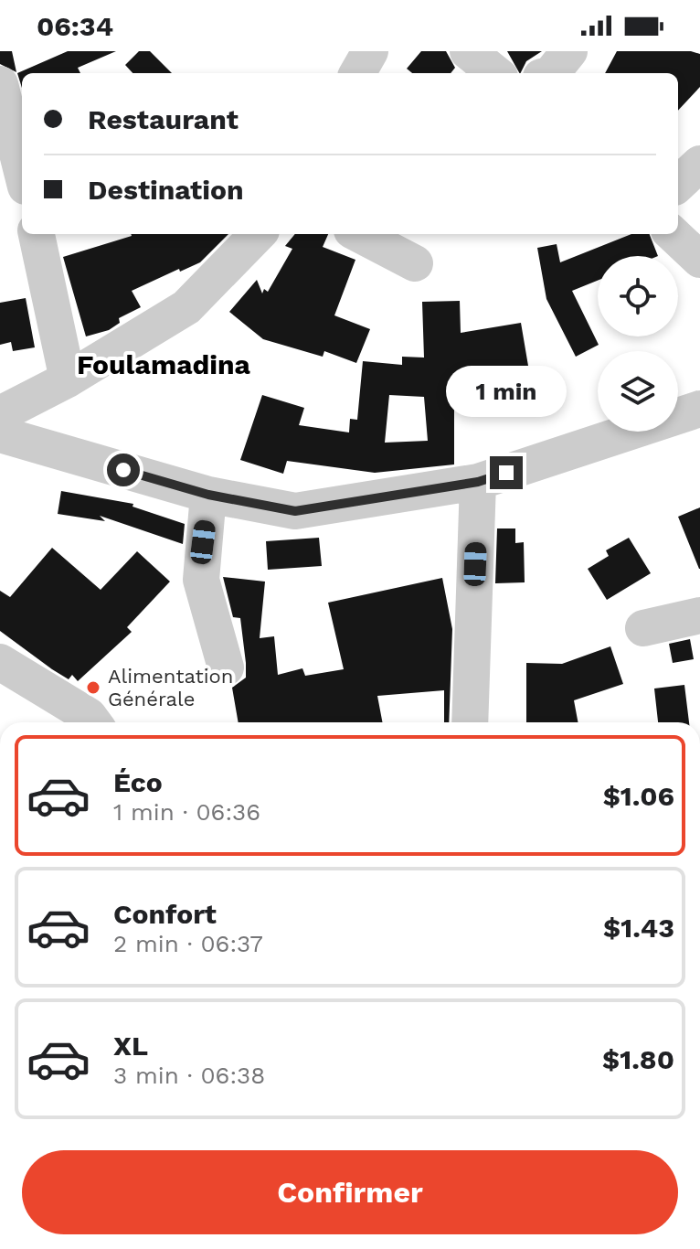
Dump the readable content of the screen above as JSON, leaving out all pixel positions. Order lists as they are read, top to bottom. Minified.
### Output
{"districts":["Foulamadina"],"places":["Alimentation Générale"],"page":{"status":"06:34","banner":["Restaurant","Destination"],"bubble":"1 min","list":[{"name":"Éco","note":"1 min · 06:36","value":"$1.06"},{"name":"Confort","note":"2 min · 06:37","value":"$1.43"},{"name":"XL","note":"3 min · 06:38","value":"$1.80"}],"buttons":"Confirmer"}}
